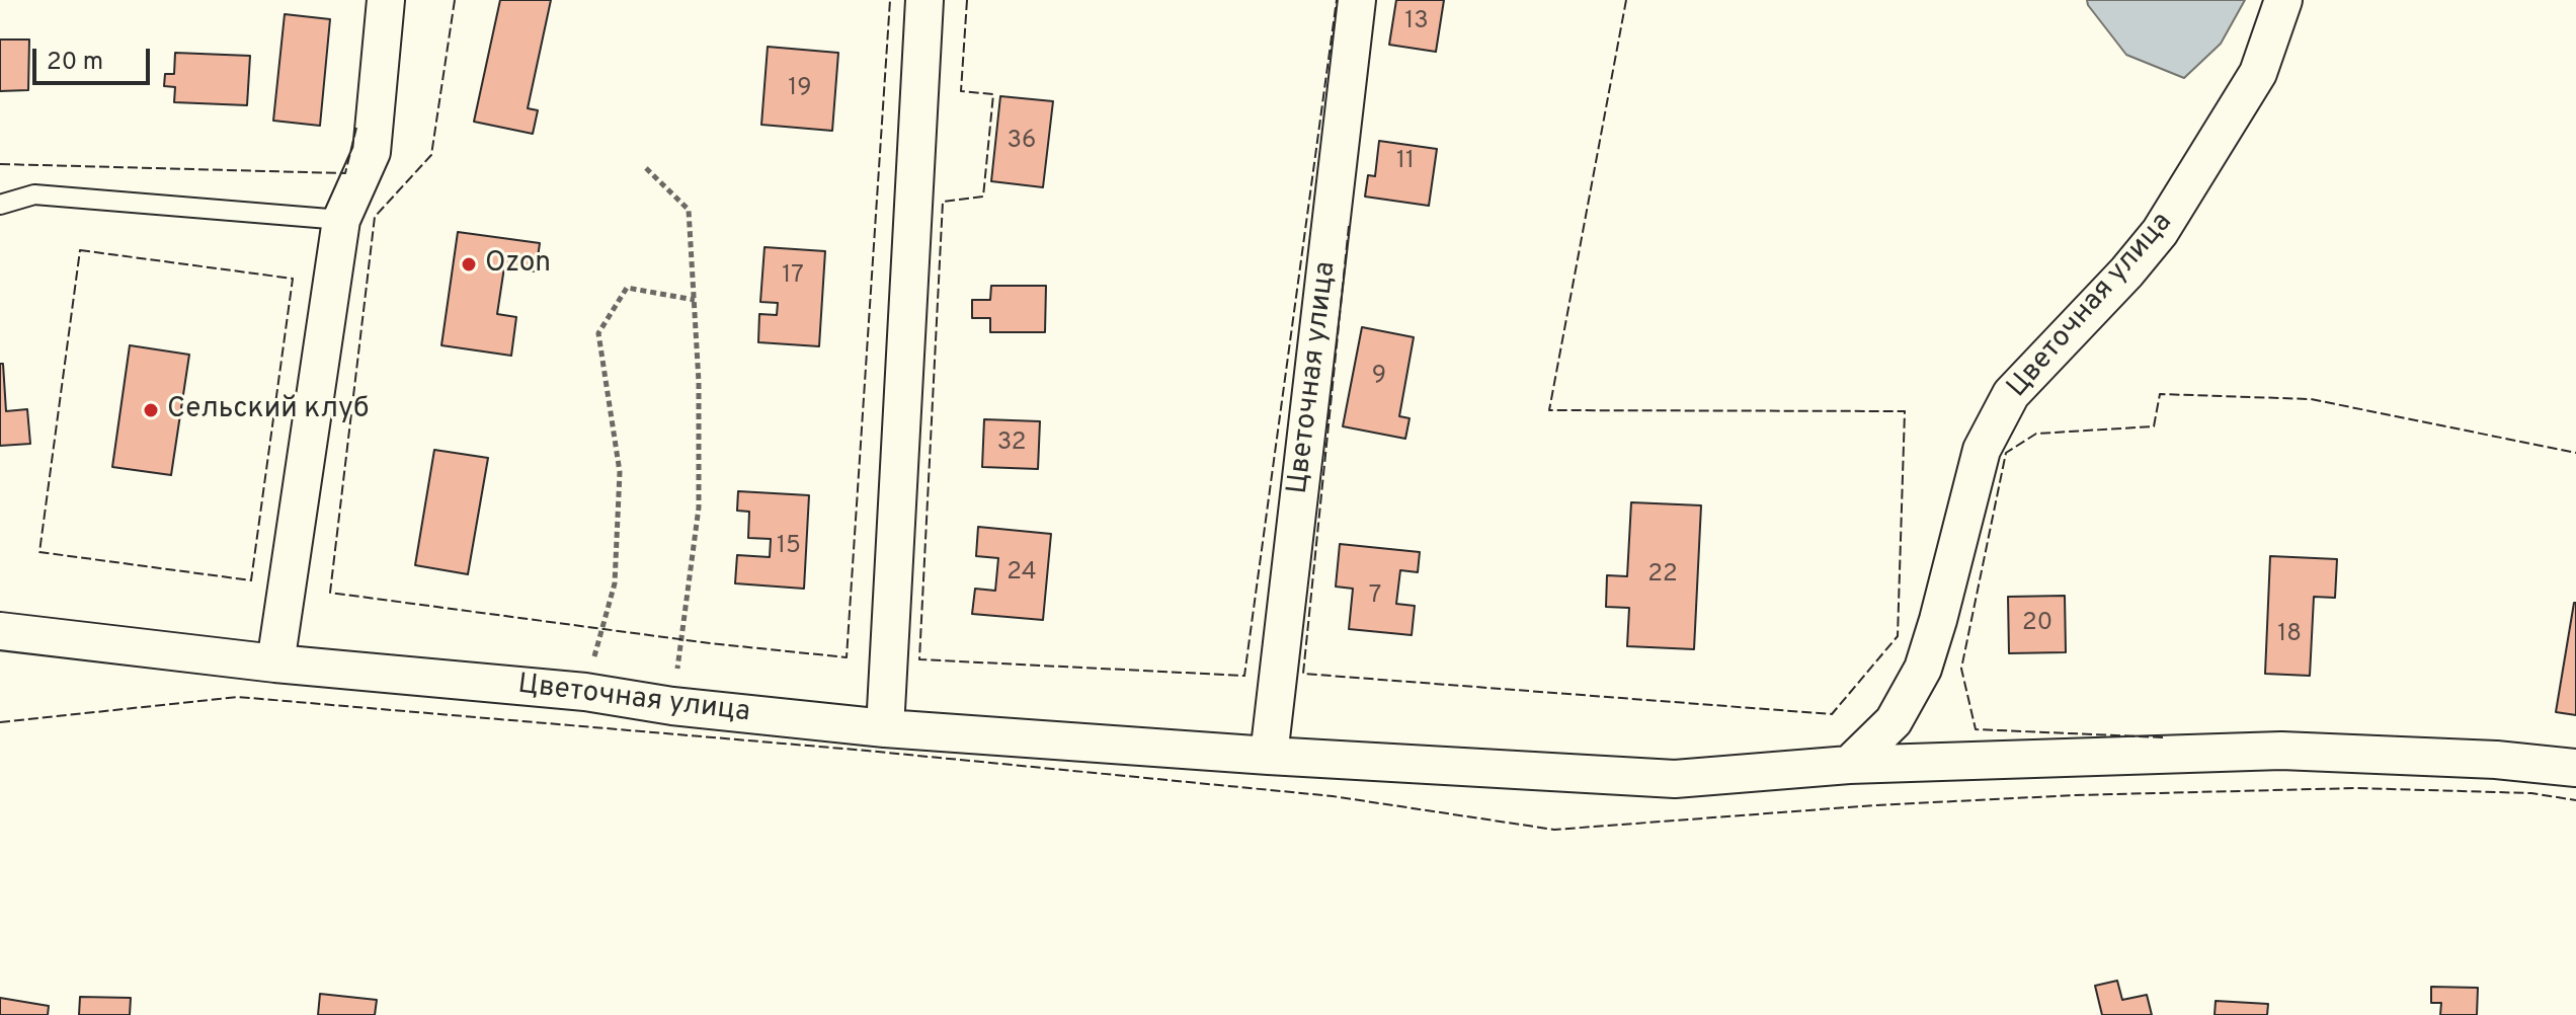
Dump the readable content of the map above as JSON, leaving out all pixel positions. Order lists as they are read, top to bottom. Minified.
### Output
{"streets":{"street":["Цветочная улица"]},"places":["Ozon","Сельский клуб"],"house_numbers":["13","19","36","11","17","9","32","15","24","22","7","20","18"],"scale_bar":"20 m"}
